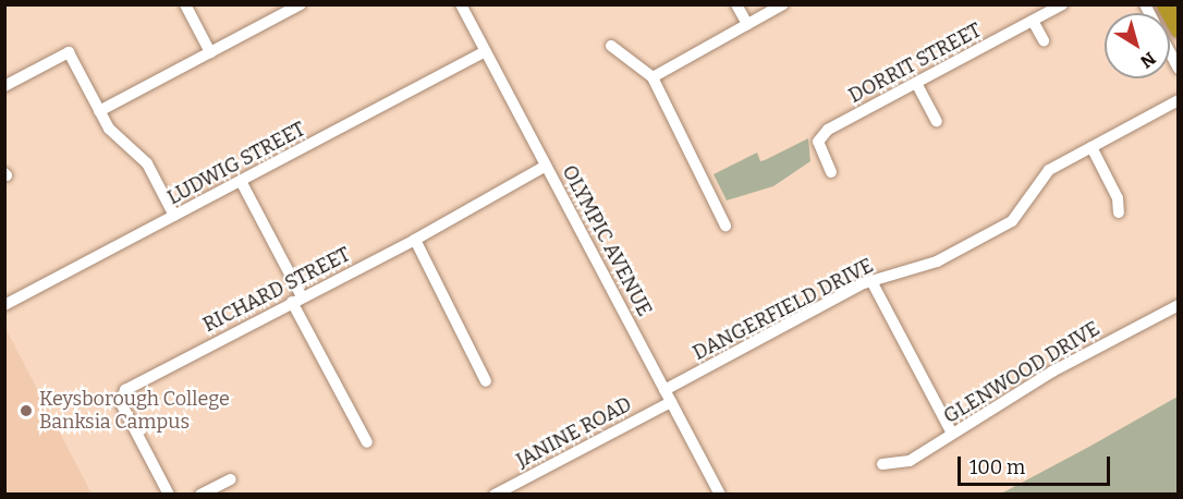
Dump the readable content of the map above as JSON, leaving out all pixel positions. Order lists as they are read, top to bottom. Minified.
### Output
{"streets":{"street":["DORRIT STREET","LUDWIG STREET","OLYMPIC AVENUE","RICHARD STREET","DANGERFIELD DRIVE","GLENWOOD DRIVE","JANINE ROAD"]},"crossings":[["LUDWIG STREET","OLYMPIC AVENUE"],["OLYMPIC AVENUE","RICHARD STREET"],["OLYMPIC AVENUE","DANGERFIELD DRIVE"],["OLYMPIC AVENUE","JANINE ROAD"]],"places":["Keysborough College Banksia Campus"],"scale_bar":"100 m","north":"bottom right"}
